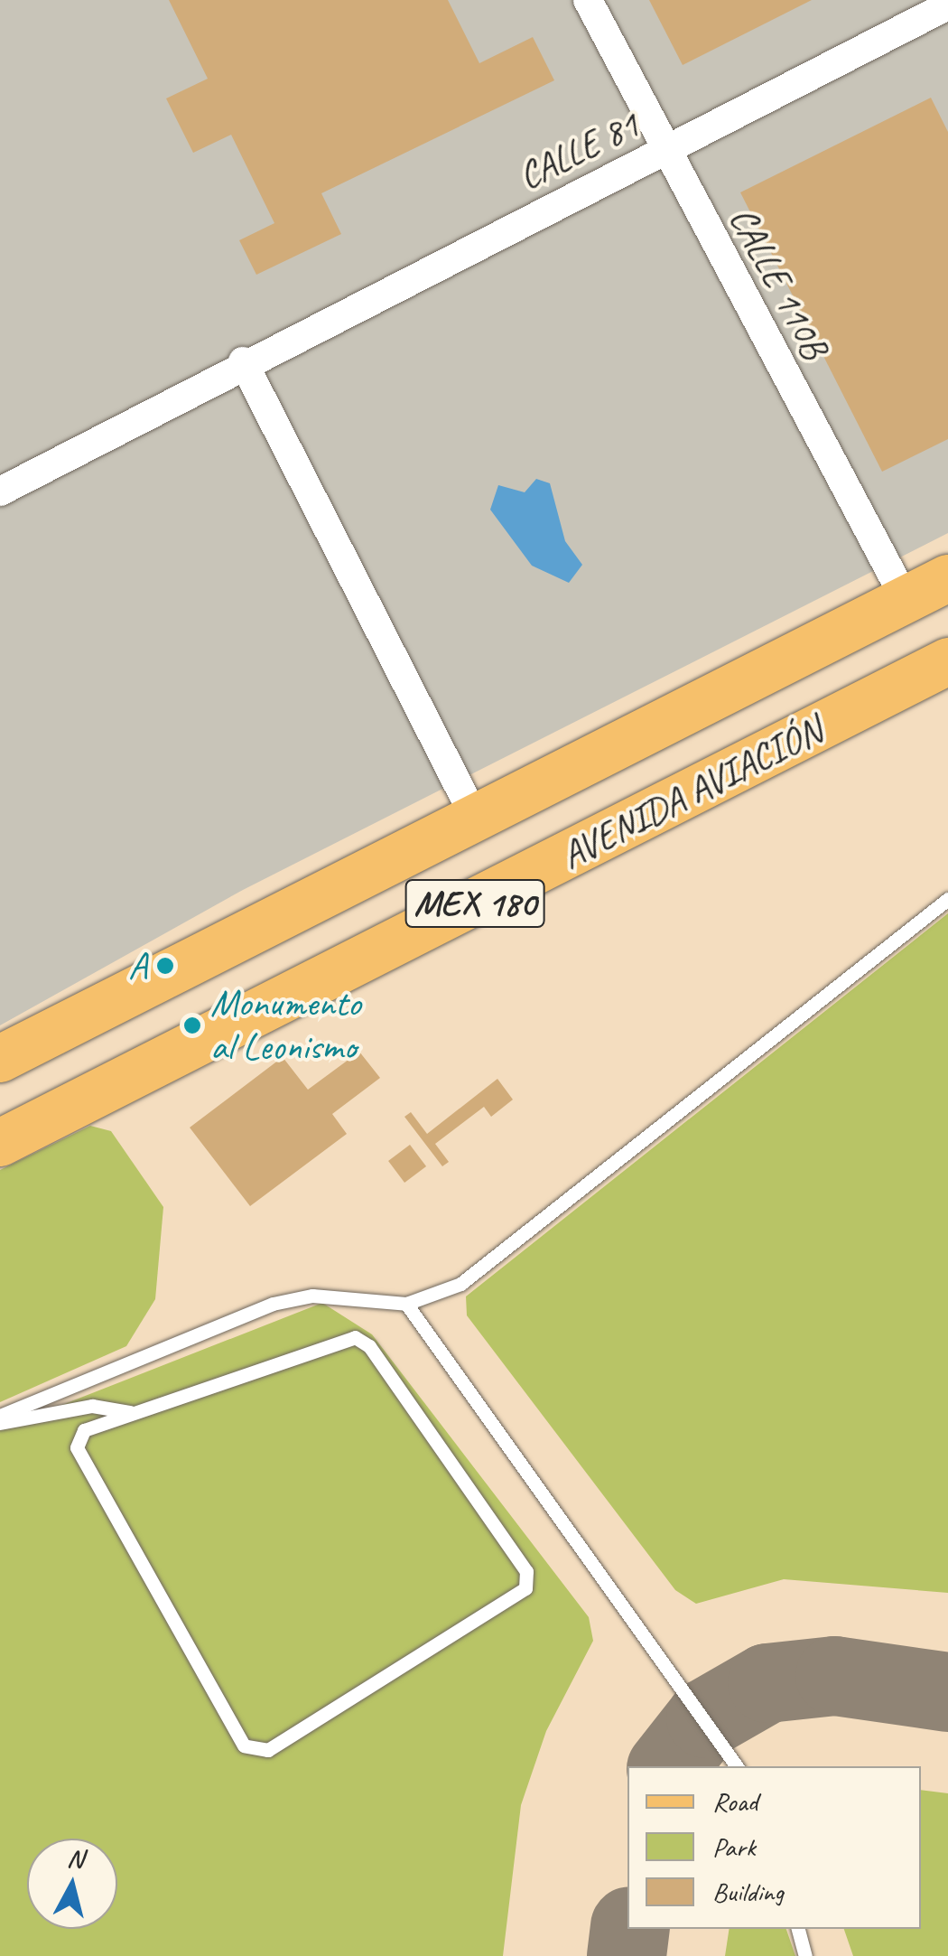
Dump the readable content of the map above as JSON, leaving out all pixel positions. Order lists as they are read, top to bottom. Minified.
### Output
{"streets":{"main road":["AVENIDA AVIACIÓN","MEX 180"],"street":["CALLE 81","CALLE 110B"]},"crossings":[["CALLE 81","CALLE 110B"],["CALLE 110B","AVENIDA AVIACIÓN"]],"places":["A","Monumento al Leonismo"],"legend":["Road","Park","Building"],"north":"top"}
